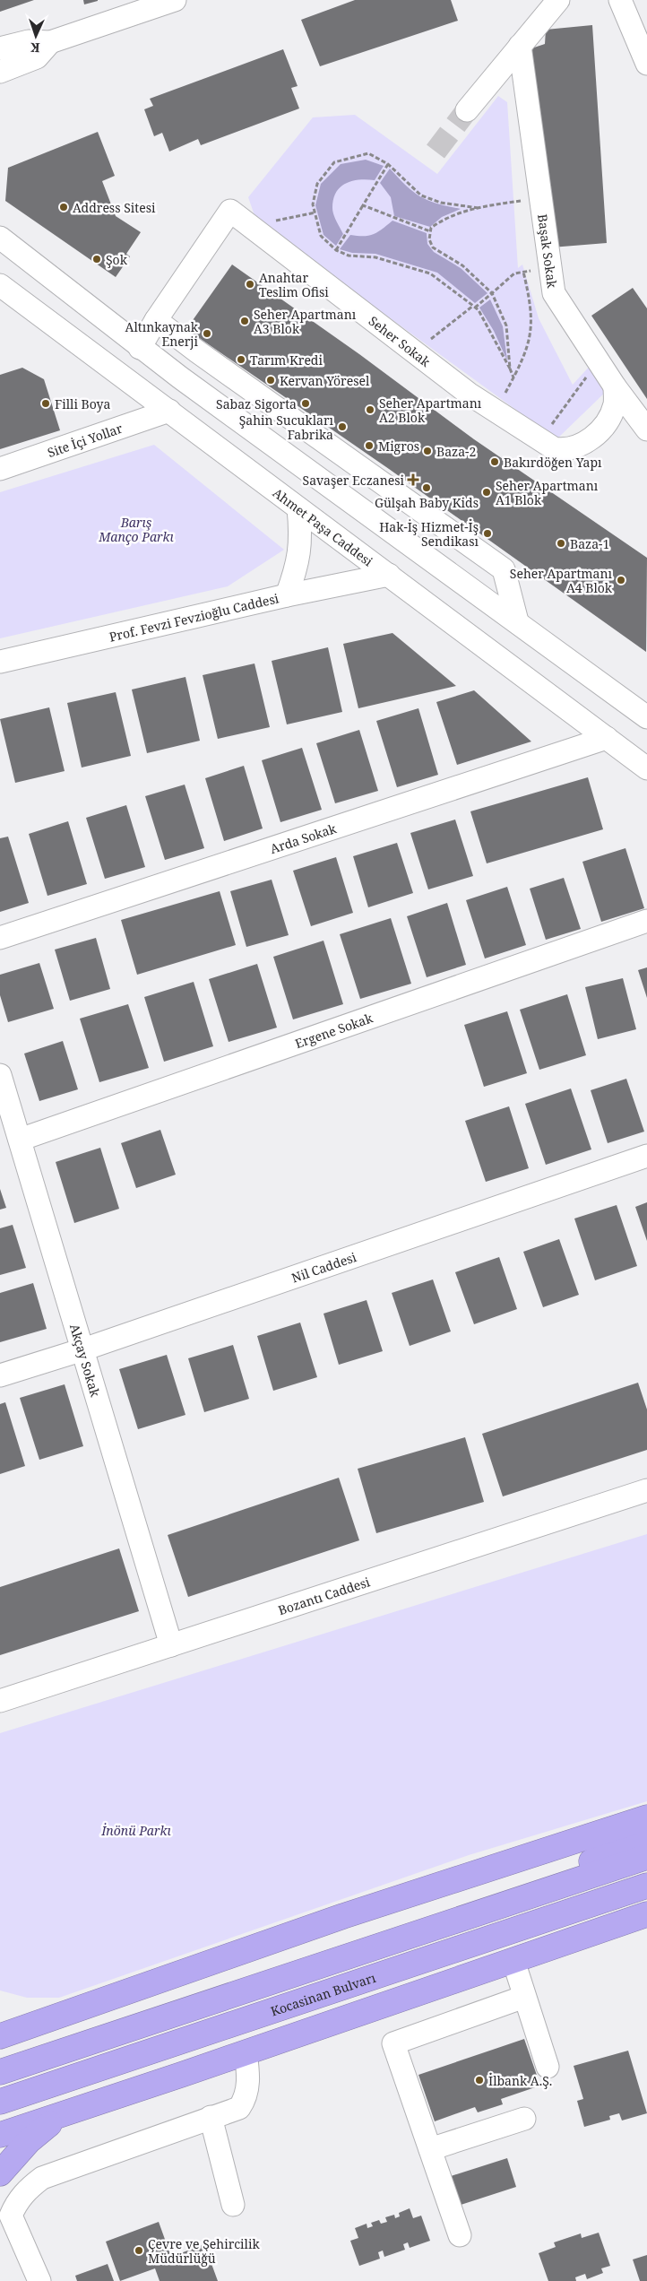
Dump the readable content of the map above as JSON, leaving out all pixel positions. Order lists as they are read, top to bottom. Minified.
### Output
{"streets":{"highway":["Kocasinan Bulvarı"],"street":["Başak Sokak","Seher Sokak","Site İçi Yollar","Ahmet Paşa Caddesi","Prof. Fevzi Fevzioğlu Caddesi","Arda Sokak","Ergene Sokak","Nil Caddesi","Akçay Sokak","Bozantı Caddesi"]},"crossings":[["Site İçi Yollar","Ahmet Paşa Caddesi"],["Ahmet Paşa Caddesi","Prof. Fevzi Fevzioğlu Caddesi"],["Ahmet Paşa Caddesi","Arda Sokak"],["Ergene Sokak","Akçay Sokak"],["Nil Caddesi","Akçay Sokak"],["Akçay Sokak","Bozantı Caddesi"]],"parks":["Barış Manço Parkı","İnönü Parkı"],"places":{"other":["Address Sitesi","Şok","Anahtar Teslim Ofisi","Seher Apartmanı A3 Blok","Altınkaynak Enerji","Tarım Kredi","Kervan Yöresel","Filli Boya","Sabaz Sigorta","Seher Apartmanı A2 Blok","Şahin Sucukları Fabrika","Migros","Baza-2","Bakırdöğen Yapı","Gülşah Baby Kids","Seher Apartmanı A1 Blok","Hak-İş Hizmet-İş Sendikası","Baza-1","Seher Apartmanı A4 Blok","İlbank A.Ş.","Çevre ve Şehircilik Müdürlüğü"],"health":["Savaşer Eczanesi"]},"north":"bottom"}
